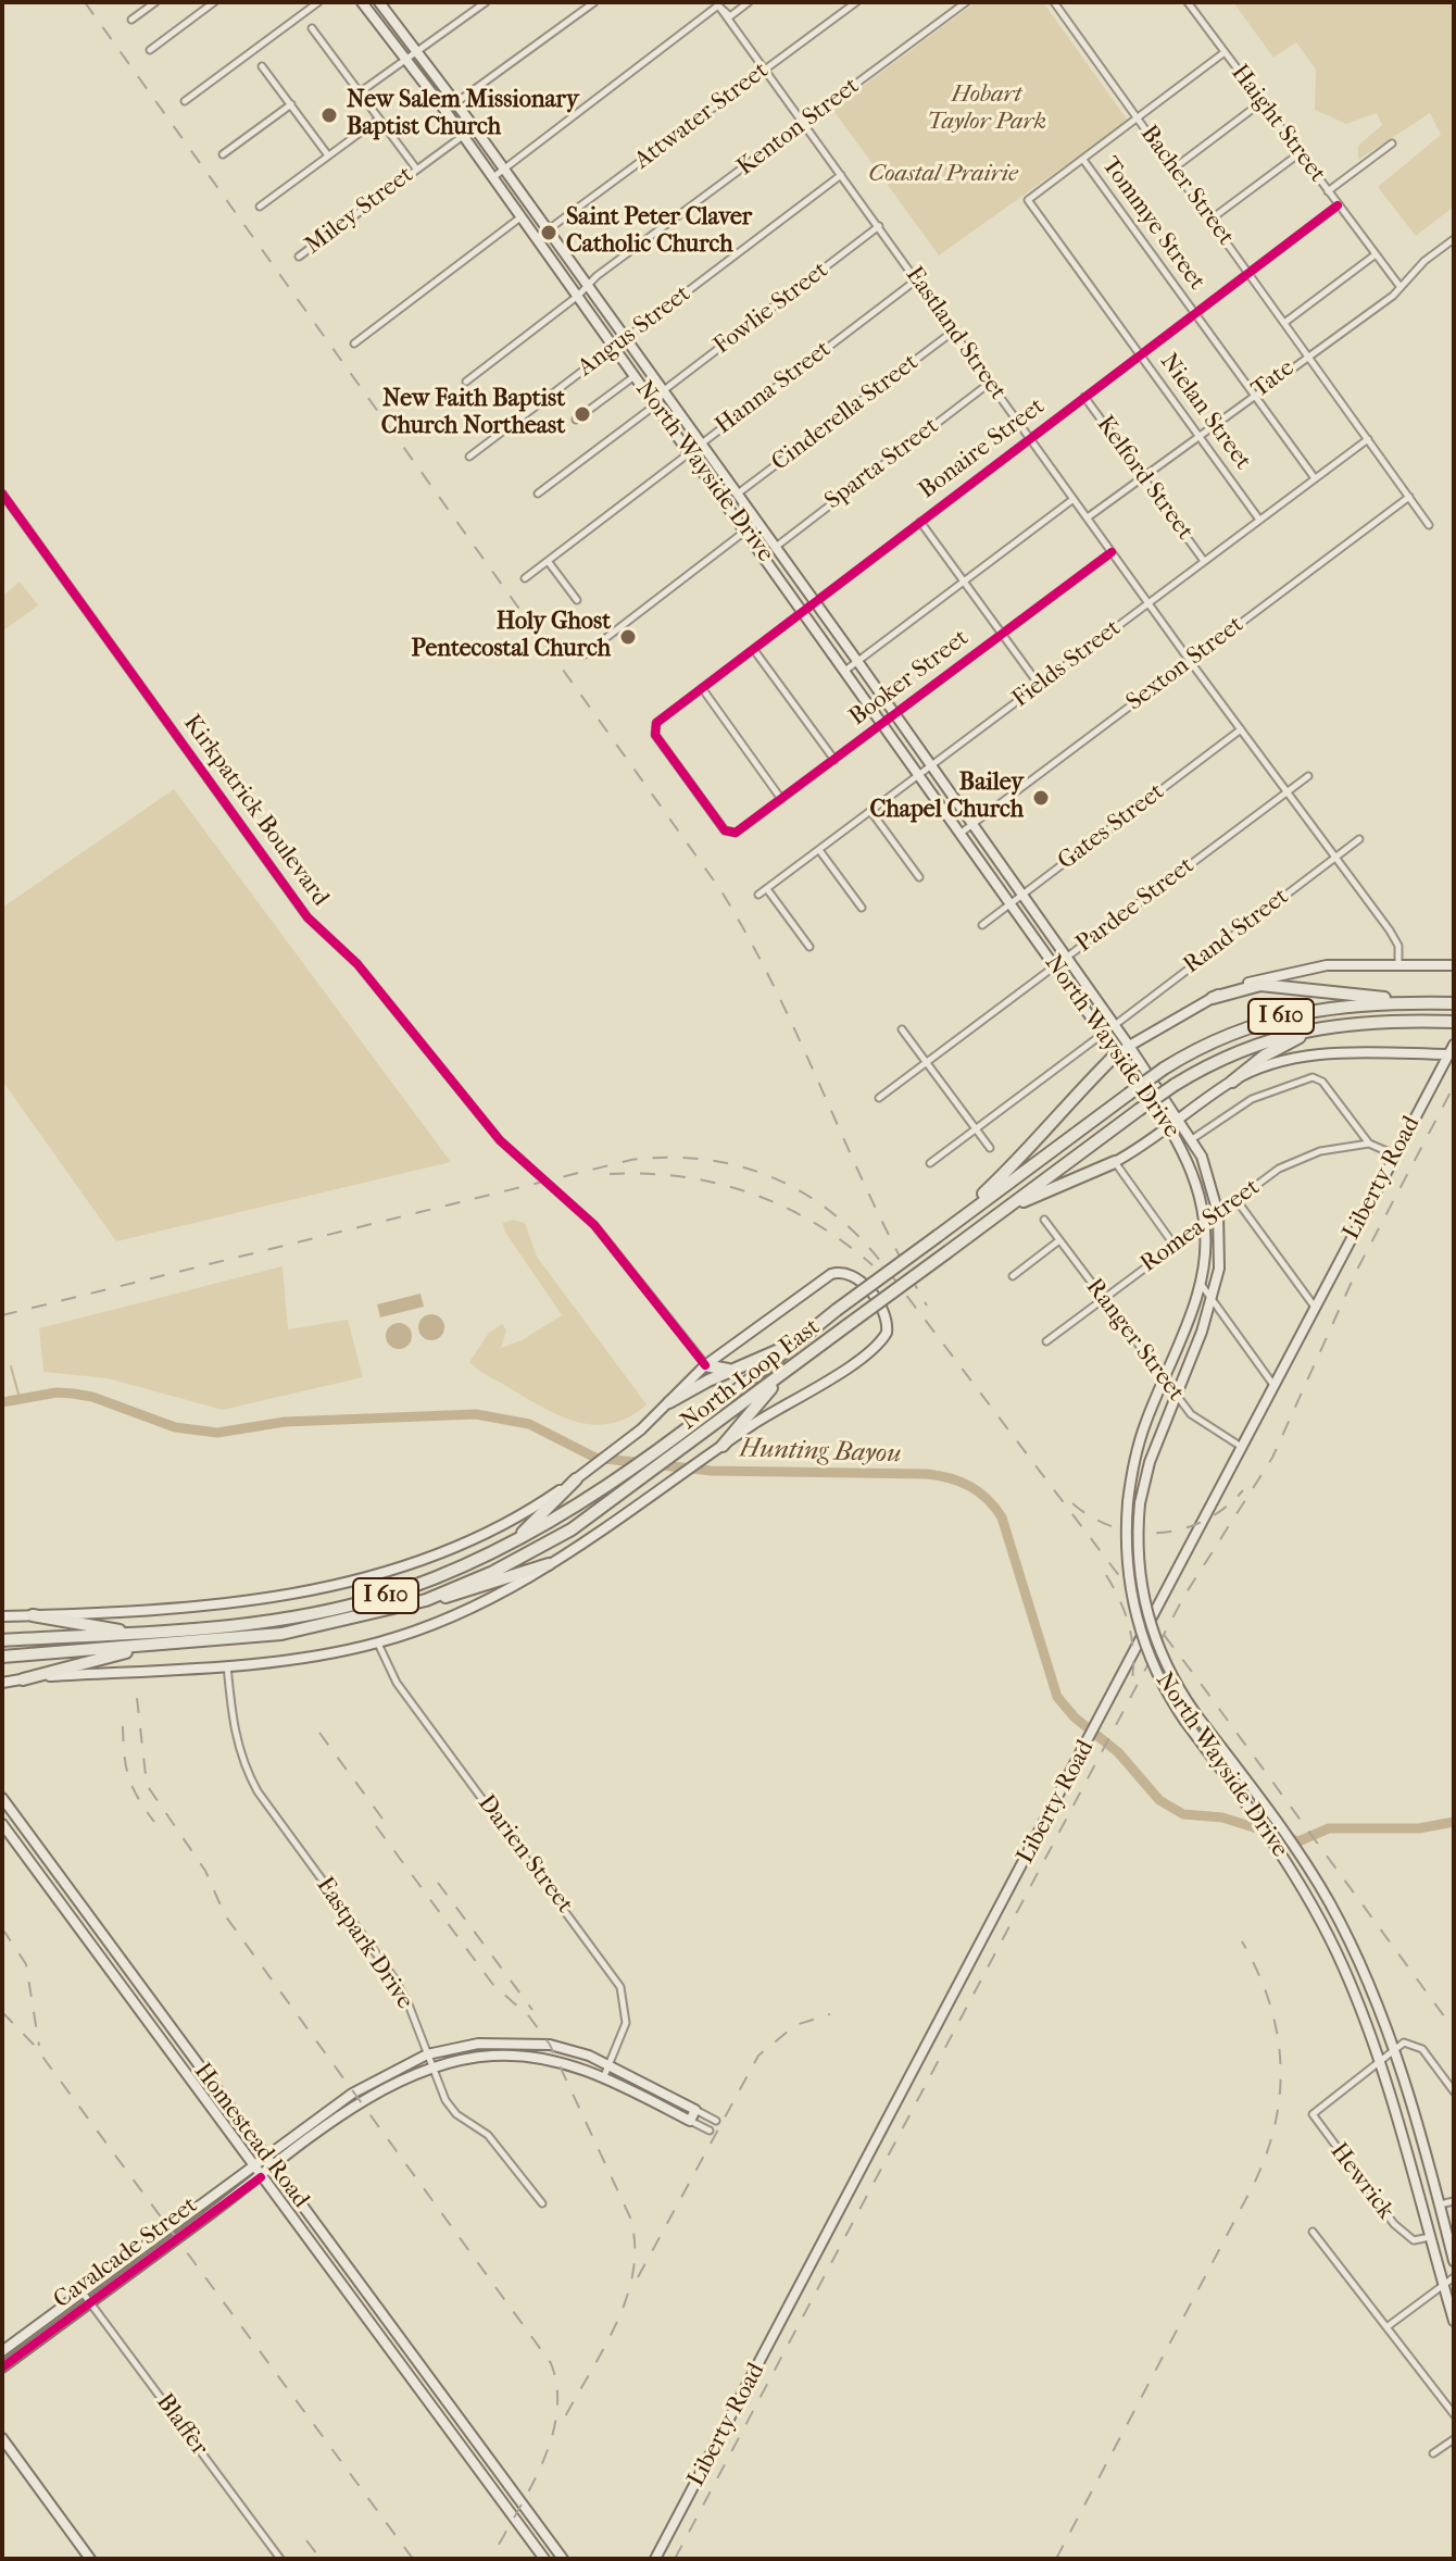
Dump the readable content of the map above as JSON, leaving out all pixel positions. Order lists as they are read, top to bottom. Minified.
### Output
{"streets":{"highway":["I 610","North Loop East"],"main road":["North Wayside Drive","Liberty Road","Homestead Road","Cavalcade Street"],"street":["Attwater Street","Haight Street","Kenton Street","Bacher Street","Miley Street","Tommye Street","Fowlie Street","Angus Street","Eastland Street","Tate","Hanna Street","Nielan Street","Cinderella Street","Bonaire Street","Sparta Street","Kelford Street","Fields Street","Sexton Street","Booker Street","Kirkpatrick Boulevard","Gates Street","Pardee Street","Rand Street","Romea Street","Ranger Street","Darien Street","Eastpark Drive","Hewrick","Blaffer"]},"crossings":[["Attwater Street","Eastland Street"],["Attwater Street","North Wayside Drive"],["Haight Street","Tate"],["Haight Street","Bonaire Street"],["Kenton Street","Eastland Street"],["Kenton Street","North Wayside Drive"],["Bacher Street","Tate"],["Bacher Street","Bonaire Street"],["Bacher Street","Fields Street"],["Bacher Street","Sexton Street"],["Miley Street","North Wayside Drive"],["Tommye Street","Tate"],["Tommye Street","Nielan Street"],["Tommye Street","Bonaire Street"],["Tommye Street","Fields Street"],["Fowlie Street","Eastland Street"],["Fowlie Street","North Wayside Drive"],["Angus Street","Eastland Street"],["Angus Street","North Wayside Drive"],["Eastland Street","Tate"],["Eastland Street","Hanna Street"],["Eastland Street","Cinderella Street"],["Eastland Street","Bonaire Street"],["Eastland Street","Sparta Street"],["Eastland Street","Fields Street"],["Eastland Street","Sexton Street"],["Eastland Street","Booker Street"],["Eastland Street","Gates Street"],["Eastland Street","Pardee Street"],["Eastland Street","Rand Street"],["Tate","Nielan Street"],["Tate","Kelford Street"],["Hanna Street","North Wayside Drive"],["Nielan Street","Bonaire Street"],["Nielan Street","Fields Street"],["Cinderella Street","North Wayside Drive"],["Bonaire Street","North Wayside Drive"],["Bonaire Street","Kelford Street"],["Bonaire Street","Booker Street"],["Sparta Street","North Wayside Drive"],["North Wayside Drive","Fields Street"],["North Wayside Drive","Sexton Street"],["North Wayside Drive","Booker Street"],["North Wayside Drive","Gates Street"],["North Wayside Drive","Pardee Street"],["North Wayside Drive","Rand Street"],["North Wayside Drive","Romea Street"],["North Wayside Drive","Ranger Street"],["North Wayside Drive","Hewrick"],["Kelford Street","Fields Street"],["Liberty Road","Ranger Street"],["Romea Street","Ranger Street"],["Darien Street","Cavalcade Street"],["Eastpark Drive","Cavalcade Street"],["Homestead Road","Cavalcade Street"],["Cavalcade Street","Blaffer"]],"water":["Hunting Bayou"],"parks":["Hobart Taylor Park","Coastal Prairie"],"places":["New Salem Missionary Baptist Church","Saint Peter Claver Catholic Church","New Faith Baptist Church Northeast","Holy Ghost Pentecostal Church","Bailey Chapel Church"]}
